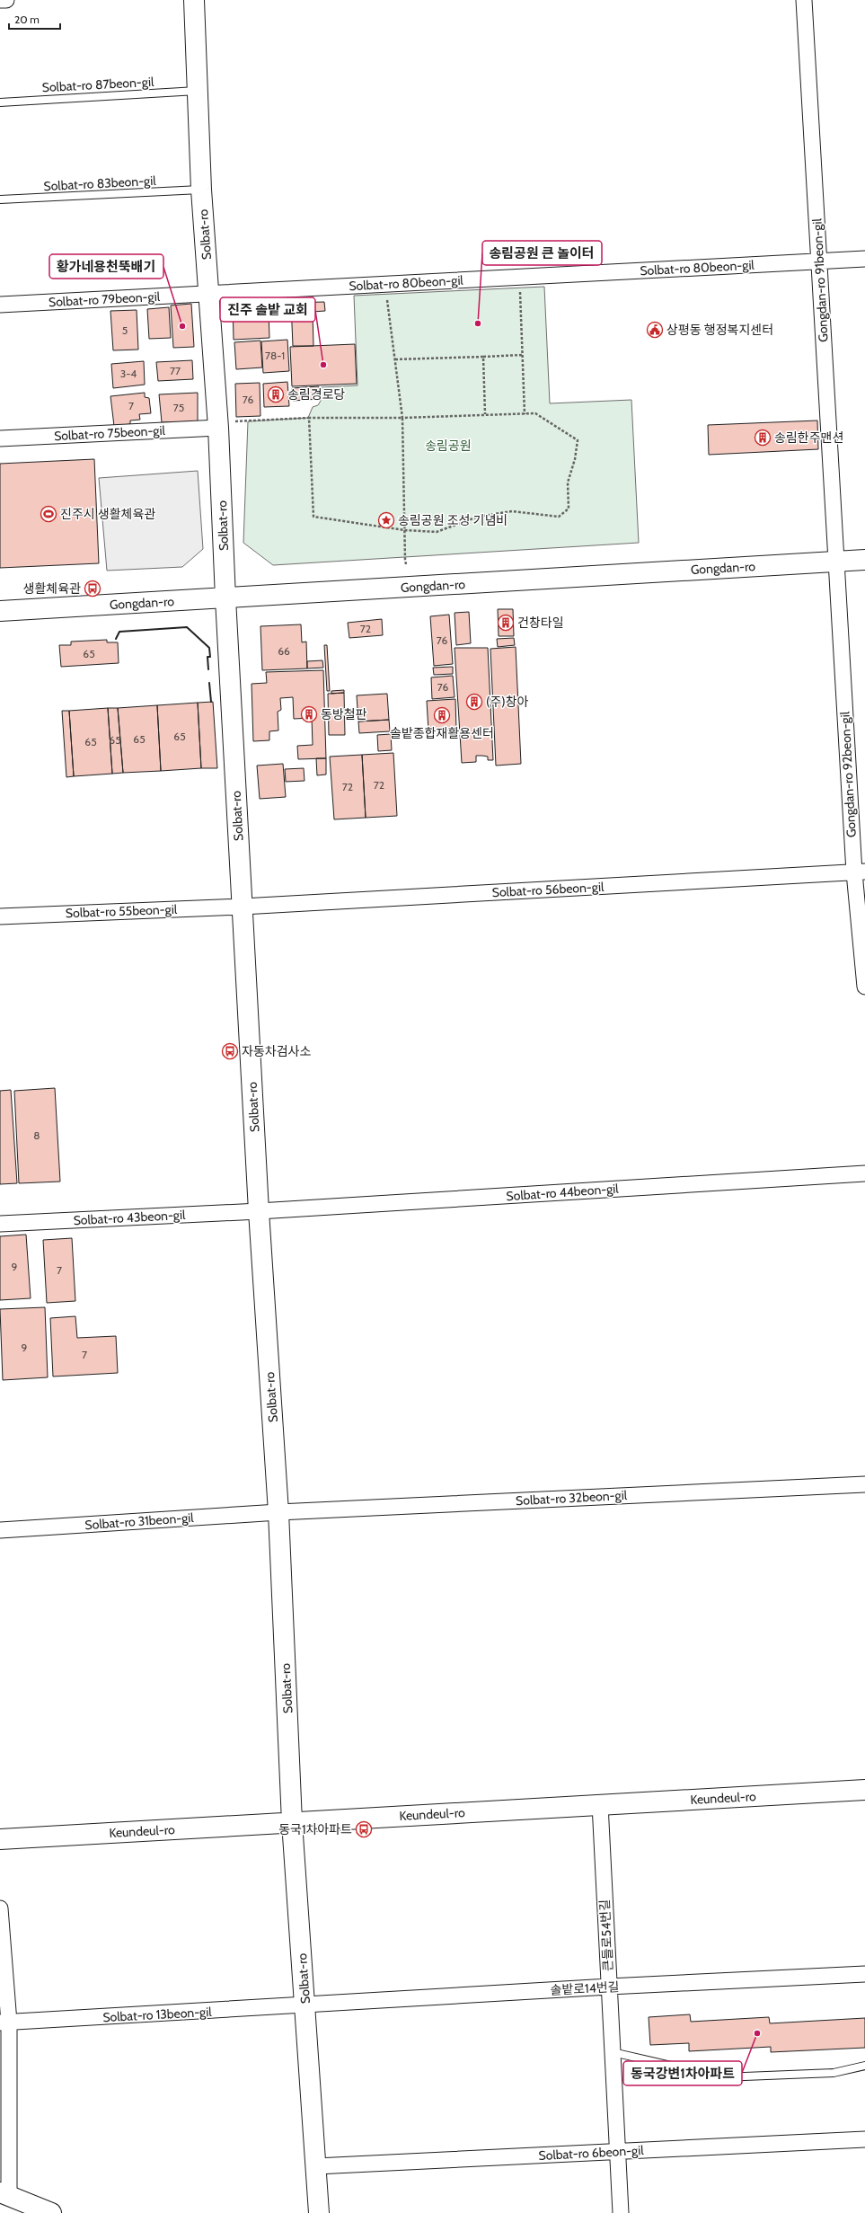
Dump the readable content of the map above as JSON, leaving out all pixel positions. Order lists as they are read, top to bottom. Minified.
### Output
{"streets":{"street":["Solbat-ro","Solbat-ro 80beon-gil","Gongdan-ro 91beon-gil","Solbat-ro 79beon-gil","Solbat-ro 75beon-gil","Gongdan-ro","Gongdan-ro 92beon-gil","Solbat-ro 56beon-gil","Solbat-ro 55beon-gil","Solbat-ro 44beon-gil","Solbat-ro 43beon-gil","Solbat-ro 32beon-gil","Solbat-ro 31beon-gil","Keundeul-ro","큰들로54번길","솔밭로14번길","Solbat-ro 13beon-gil","Solbat-ro 6beon-gil"],"lane":["Solbat-ro 87beon-gil","Solbat-ro 83beon-gil"]},"crossings":[["Solbat-ro 87beon-gil","Solbat-ro"],["Solbat-ro 83beon-gil","Solbat-ro"],["Solbat-ro","Solbat-ro 80beon-gil"],["Solbat-ro","Solbat-ro 79beon-gil"],["Solbat-ro","Solbat-ro 75beon-gil"],["Solbat-ro","Gongdan-ro"],["Solbat-ro","Solbat-ro 56beon-gil"],["Solbat-ro","Solbat-ro 55beon-gil"],["Solbat-ro","Solbat-ro 44beon-gil"],["Solbat-ro","Solbat-ro 43beon-gil"],["Solbat-ro","Solbat-ro 32beon-gil"],["Solbat-ro","Solbat-ro 31beon-gil"],["Solbat-ro","Keundeul-ro"],["Solbat-ro","솔밭로14번길"],["Solbat-ro","Solbat-ro 13beon-gil"],["Solbat-ro","Solbat-ro 6beon-gil"],["Solbat-ro 80beon-gil","Gongdan-ro 91beon-gil"],["Solbat-ro 80beon-gil","Solbat-ro 79beon-gil"],["Gongdan-ro 91beon-gil","Gongdan-ro"],["Gongdan-ro 91beon-gil","Gongdan-ro 92beon-gil"],["Gongdan-ro","Gongdan-ro 92beon-gil"],["Gongdan-ro 92beon-gil","Solbat-ro 56beon-gil"],["Solbat-ro 56beon-gil","Solbat-ro 55beon-gil"],["Solbat-ro 44beon-gil","Solbat-ro 43beon-gil"],["Solbat-ro 32beon-gil","Solbat-ro 31beon-gil"],["Keundeul-ro","큰들로54번길"],["큰들로54번길","솔밭로14번길"],["큰들로54번길","Solbat-ro 6beon-gil"],["솔밭로14번길","Solbat-ro 13beon-gil"]],"parks":["송림공원"],"places":{"other":["송림공원 큰 놀이터","황가네용천뚝배기","진주 솔밭 교회","동국강변1차아파트"],"public building":["상평동 행정복지센터"],"building":["송림경로당","송림한주맨션","건창타일","(주)창아","동방철판","솔밭종합재활용센터"],"sports":["진주시 생활체육관"],"place":["송림공원 조성 기념비"],"bus stop":["생활체육관","자동차검사소","동국1차아파트"]},"house_numbers":["5","78-1","77","3-4","76","7","75","72","76","66","65","76","65","65","65","65","72","72","8","9","7","9","7"],"scale_bar":"20 m"}
